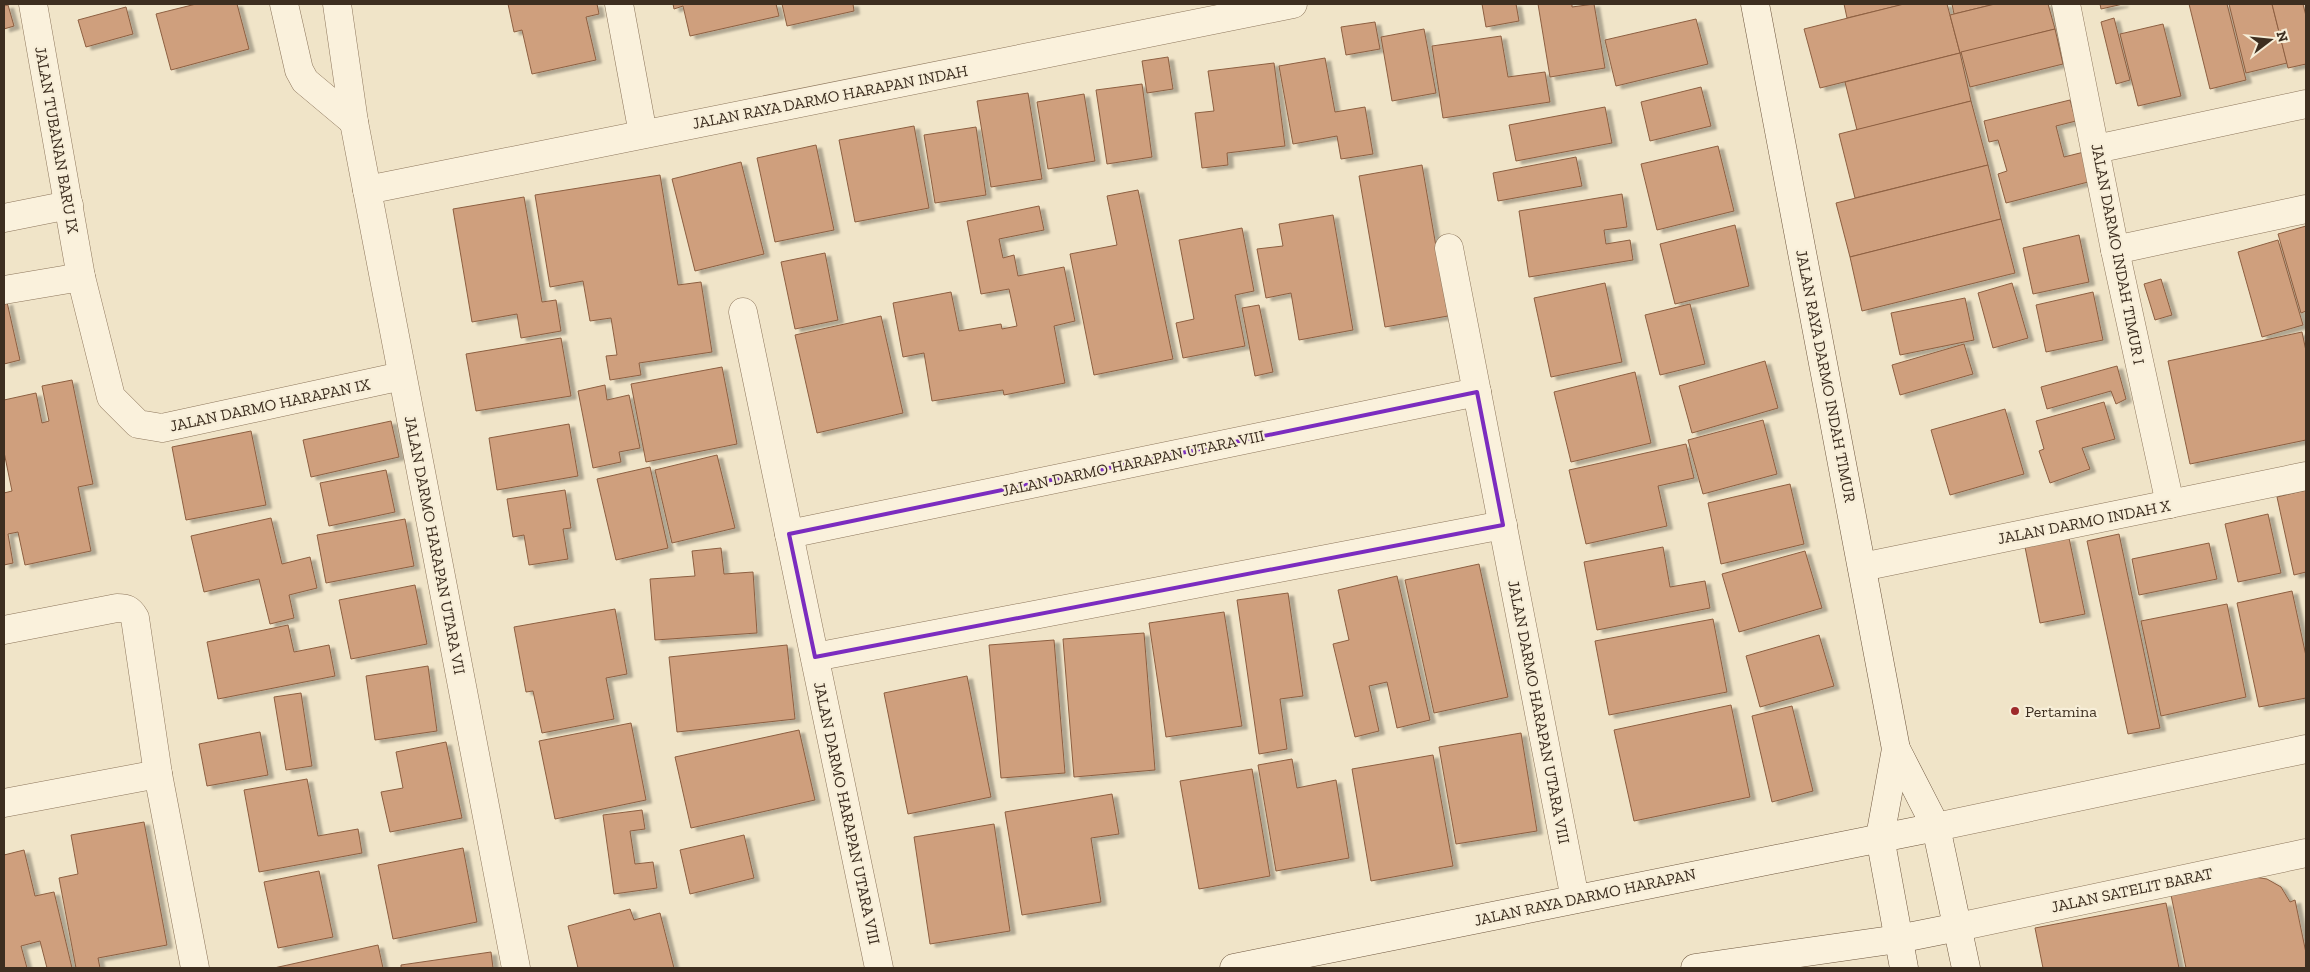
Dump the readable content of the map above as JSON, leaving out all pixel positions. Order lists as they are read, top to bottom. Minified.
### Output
{"streets":{"street":["JALAN RAYA DARMO HARAPAN INDAH","JALAN TUBANAN BARU IX","JALAN DARMO INDAH TIMUR I","JALAN RAYA DARMO INDAH TIMUR","JALAN DARMO HARAPAN IX","JALAN DARMO HARAPAN UTARA VIII","JALAN DARMO INDAH X","JALAN DARMO HARAPAN UTARA VII","JALAN SATELIT BARAT","JALAN RAYA DARMO HARAPAN"]},"crossings":[["JALAN RAYA DARMO HARAPAN INDAH","JALAN DARMO HARAPAN UTARA VII"],["JALAN TUBANAN BARU IX","JALAN DARMO HARAPAN IX"],["JALAN DARMO INDAH TIMUR I","JALAN DARMO INDAH X"],["JALAN RAYA DARMO INDAH TIMUR","JALAN DARMO INDAH X"],["JALAN RAYA DARMO INDAH TIMUR","JALAN SATELIT BARAT"],["JALAN RAYA DARMO INDAH TIMUR","JALAN RAYA DARMO HARAPAN"],["JALAN DARMO HARAPAN IX","JALAN DARMO HARAPAN UTARA VII"],["JALAN DARMO HARAPAN UTARA VIII","JALAN RAYA DARMO HARAPAN"]],"places":["Pertamina"],"north":"right"}
